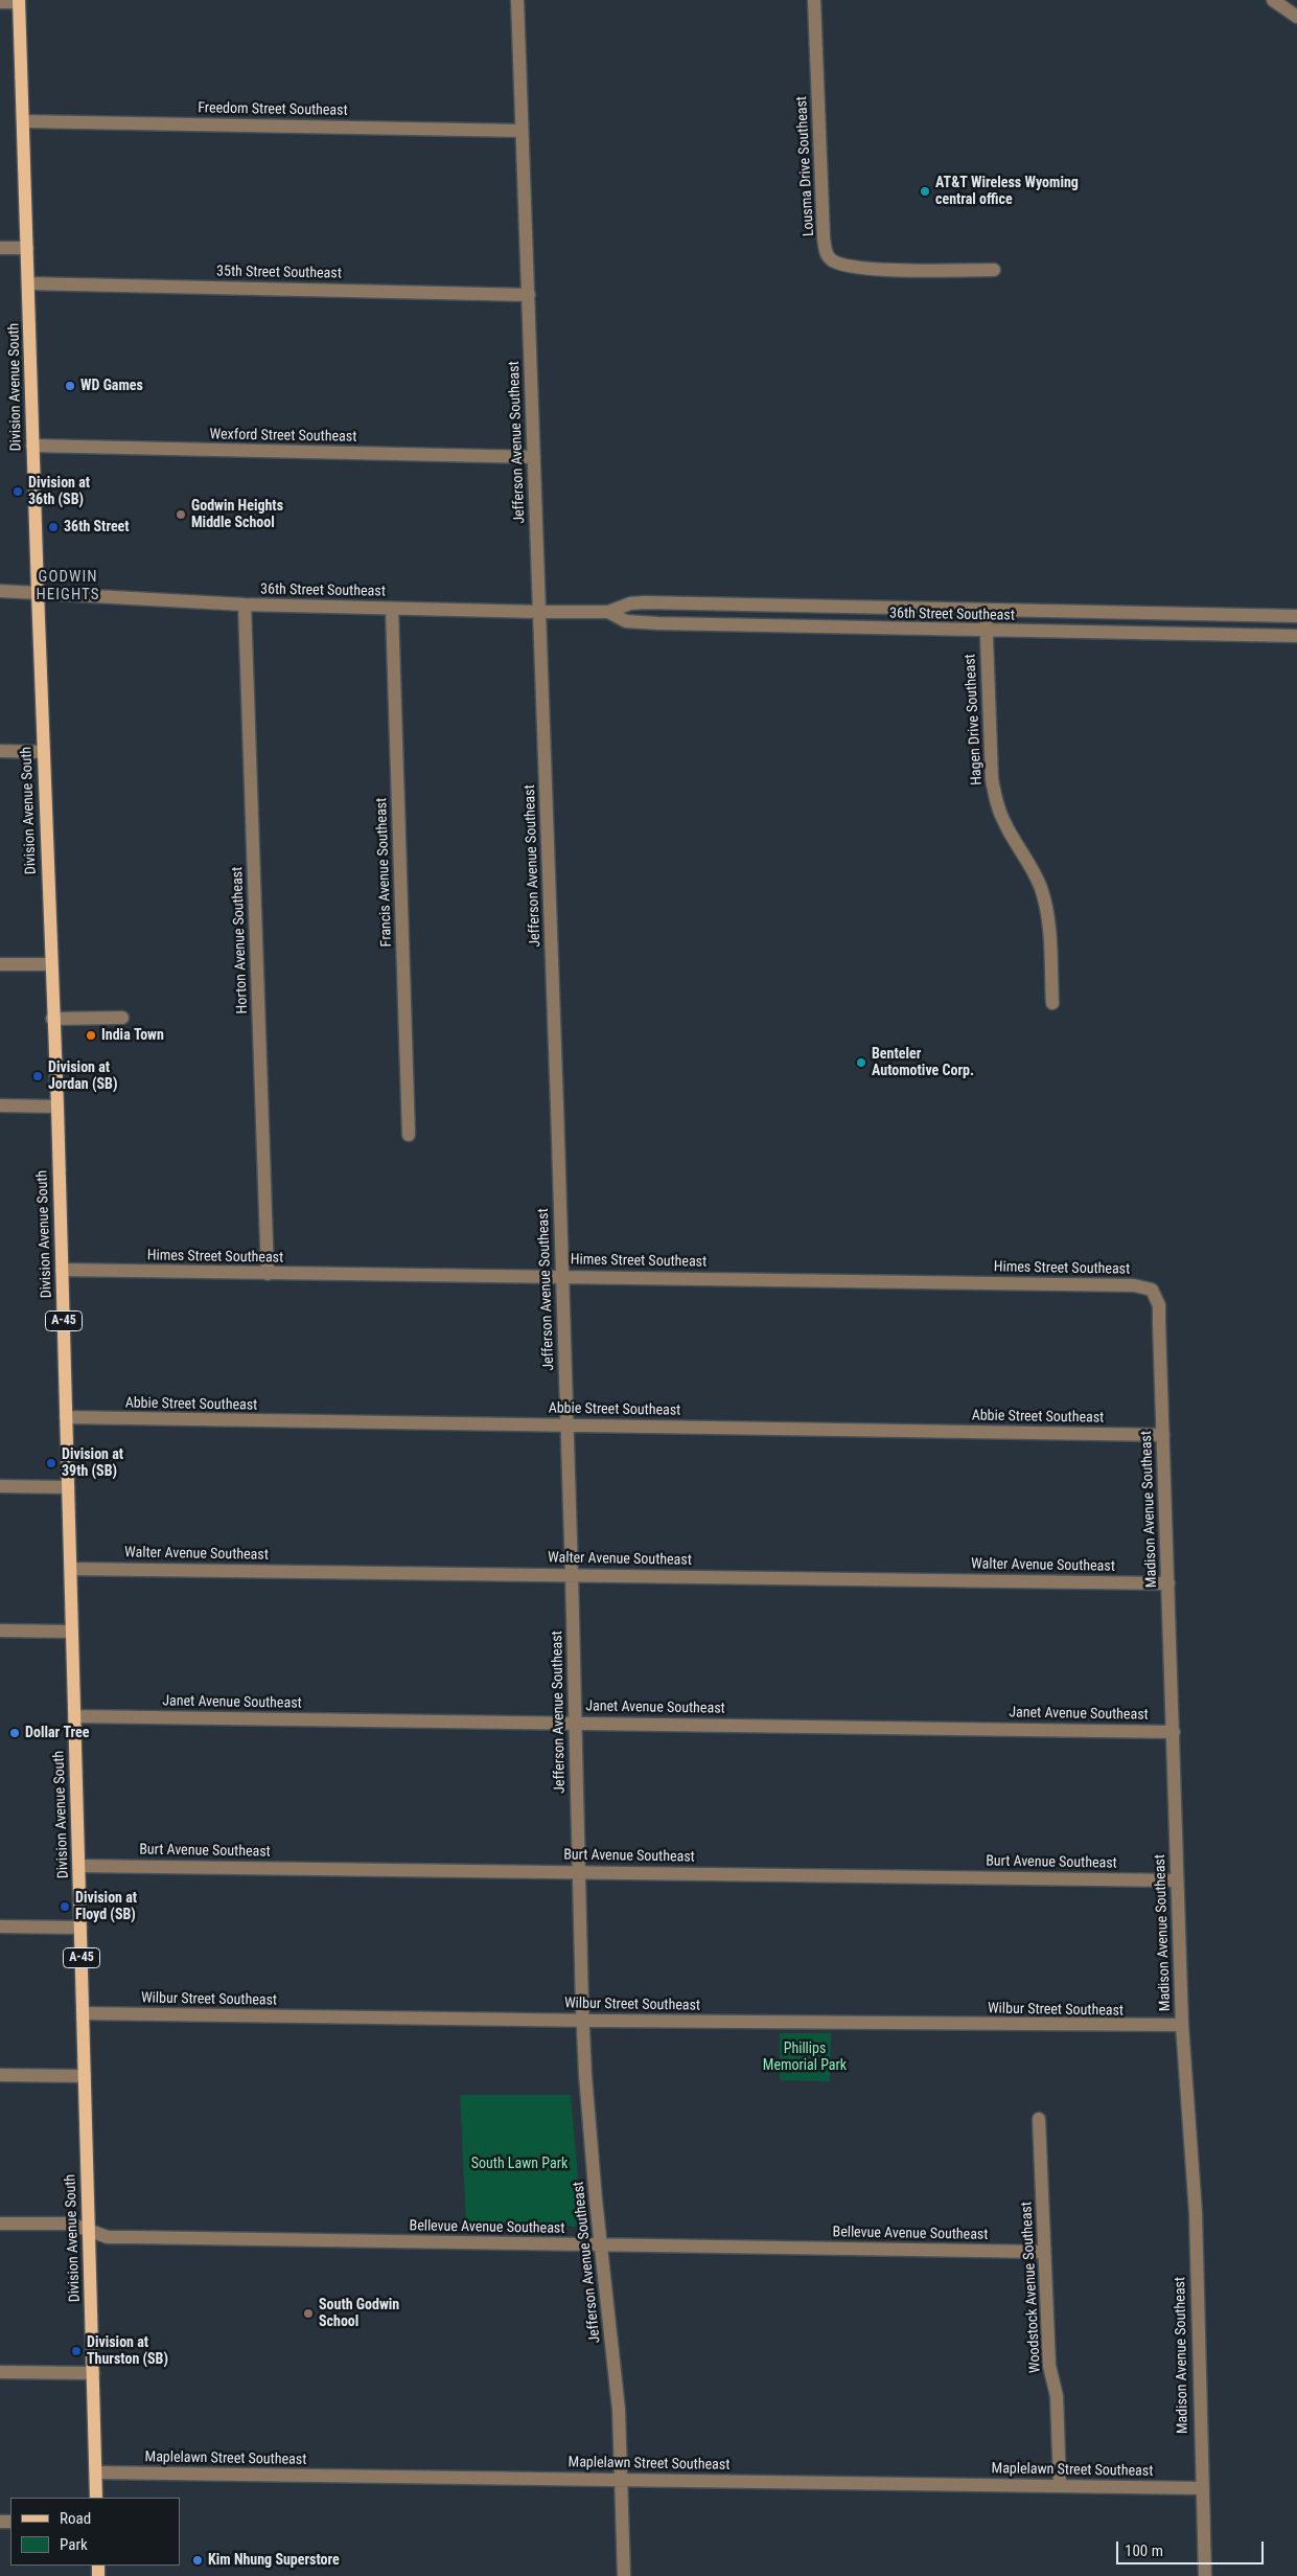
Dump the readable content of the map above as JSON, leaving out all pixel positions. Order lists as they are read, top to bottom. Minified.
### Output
{"streets":{"main road":["Division Avenue South","A-45"],"street":["Freedom Street Southeast","Lousma Drive Southeast","35th Street Southeast","Wexford Street Southeast","Jefferson Avenue Southeast","36th Street Southeast","Hagen Drive Southeast","Francis Avenue Southeast","Horton Avenue Southeast","Himes Street Southeast","Abbie Street Southeast","Madison Avenue Southeast","Walter Avenue Southeast","Janet Avenue Southeast","Burt Avenue Southeast","Wilbur Street Southeast","Bellevue Avenue Southeast","Woodstock Avenue Southeast","Maplelawn Street Southeast"]},"crossings":[["Freedom Street Southeast","Division Avenue South"],["Freedom Street Southeast","Jefferson Avenue Southeast"],["35th Street Southeast","Division Avenue South"],["35th Street Southeast","Jefferson Avenue Southeast"],["Division Avenue South","Wexford Street Southeast"],["Division Avenue South","36th Street Southeast"],["Division Avenue South","Himes Street Southeast"],["Division Avenue South","Abbie Street Southeast"],["Division Avenue South","Walter Avenue Southeast"],["Division Avenue South","Janet Avenue Southeast"],["Division Avenue South","Burt Avenue Southeast"],["Division Avenue South","Wilbur Street Southeast"],["Division Avenue South","Bellevue Avenue Southeast"],["Division Avenue South","Maplelawn Street Southeast"],["Wexford Street Southeast","Jefferson Avenue Southeast"],["Jefferson Avenue Southeast","36th Street Southeast"],["Jefferson Avenue Southeast","Himes Street Southeast"],["Jefferson Avenue Southeast","Abbie Street Southeast"],["Jefferson Avenue Southeast","Walter Avenue Southeast"],["Jefferson Avenue Southeast","Janet Avenue Southeast"],["Jefferson Avenue Southeast","Burt Avenue Southeast"],["Jefferson Avenue Southeast","Wilbur Street Southeast"],["Jefferson Avenue Southeast","Bellevue Avenue Southeast"],["Jefferson Avenue Southeast","Maplelawn Street Southeast"],["36th Street Southeast","Hagen Drive Southeast"],["36th Street Southeast","Francis Avenue Southeast"],["36th Street Southeast","Horton Avenue Southeast"],["Horton Avenue Southeast","Himes Street Southeast"],["Himes Street Southeast","Madison Avenue Southeast"],["Abbie Street Southeast","Madison Avenue Southeast"],["Madison Avenue Southeast","Walter Avenue Southeast"],["Madison Avenue Southeast","Janet Avenue Southeast"],["Madison Avenue Southeast","Burt Avenue Southeast"],["Madison Avenue Southeast","Wilbur Street Southeast"],["Madison Avenue Southeast","Maplelawn Street Southeast"],["Bellevue Avenue Southeast","Woodstock Avenue Southeast"],["Woodstock Avenue Southeast","Maplelawn Street Southeast"]],"districts":["GODWIN HEIGHTS"],"parks":["Phillips Memorial Park","South Lawn Park"],"places":["AT&T Wireless Wyoming central office","WD Games","Division at 36th (SB)","Godwin Heights Middle School","36th Street","India Town","Benteler Automotive Corp.","Division at Jordan (SB)","Division at 39th (SB)","Dollar Tree","Division at Floyd (SB)","South Godwin School","Division at Thurston (SB)","Kim Nhung Superstore"],"legend":["Road","Park"],"scale_bar":"100 m"}
